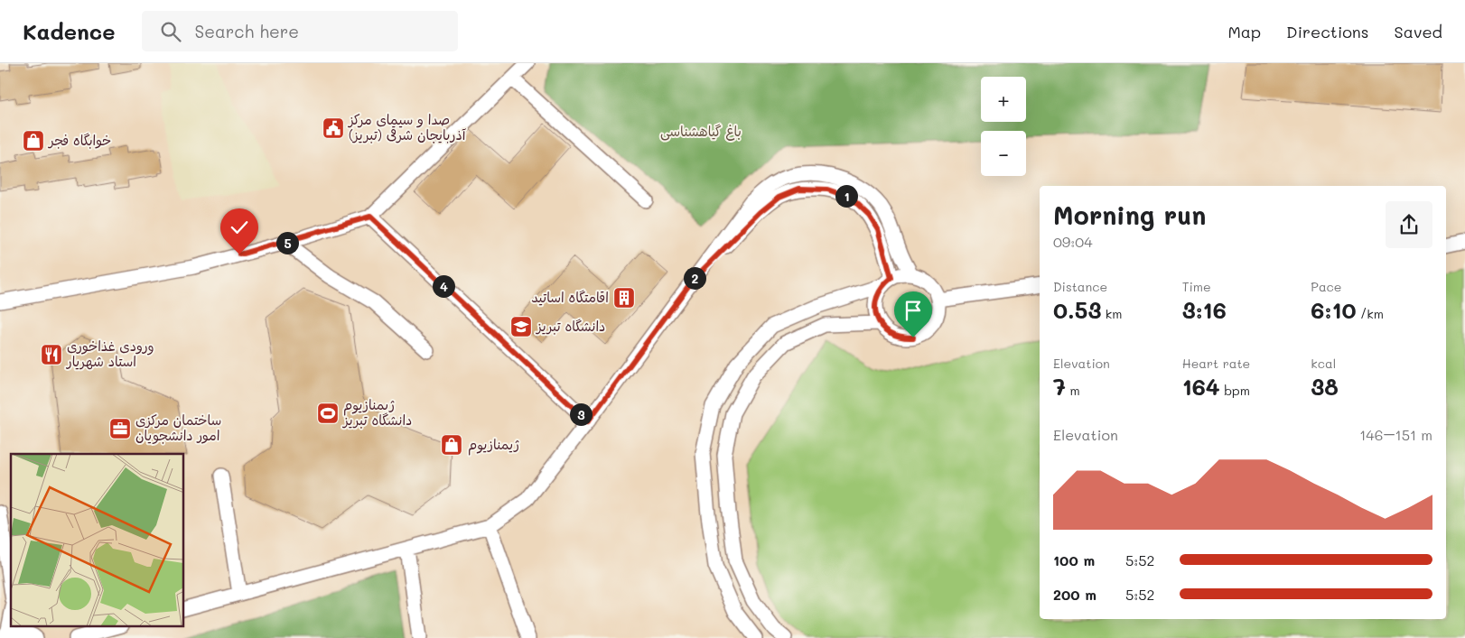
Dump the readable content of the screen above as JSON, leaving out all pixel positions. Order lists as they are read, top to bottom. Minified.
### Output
{"parks":["باغ گیاهشناسی"],"places":{"public building":["صدا و سیمای مرکز آذربایجان شرقی (تبریز)"],"shop":["خوابگاه فجر","ژیمنازیوم"],"building":["اقامتگاه اساتید"],"school or university":["دانشگاه تبریز"],"restaurant":["ورودی غذاخوری استاد شهریار"],"sports":["ژیمنازیوم دانشگاه تبریز"],"office":["ساختمان مرکزی امور دانشجویان"]},"page":{"header":"Kadence","search":"Search here","nav":["Map","Directions","Saved"],"map_buttons":["+","−"],"pins":["1","5","2","4","3"],"heading":["Morning run","09:04"],"stats":[["Distance","0.53 km"],["Time","3:16"],["Pace","6:10 /km"],["Elevation","7 m"],["Heart rate","164 bpm"],["kcal","38"]],"chart":["Elevation","146–151 m"],"list":[{"name":"100 m","note":"5:52"},{"name":"200 m","note":"5:52"}]}}
